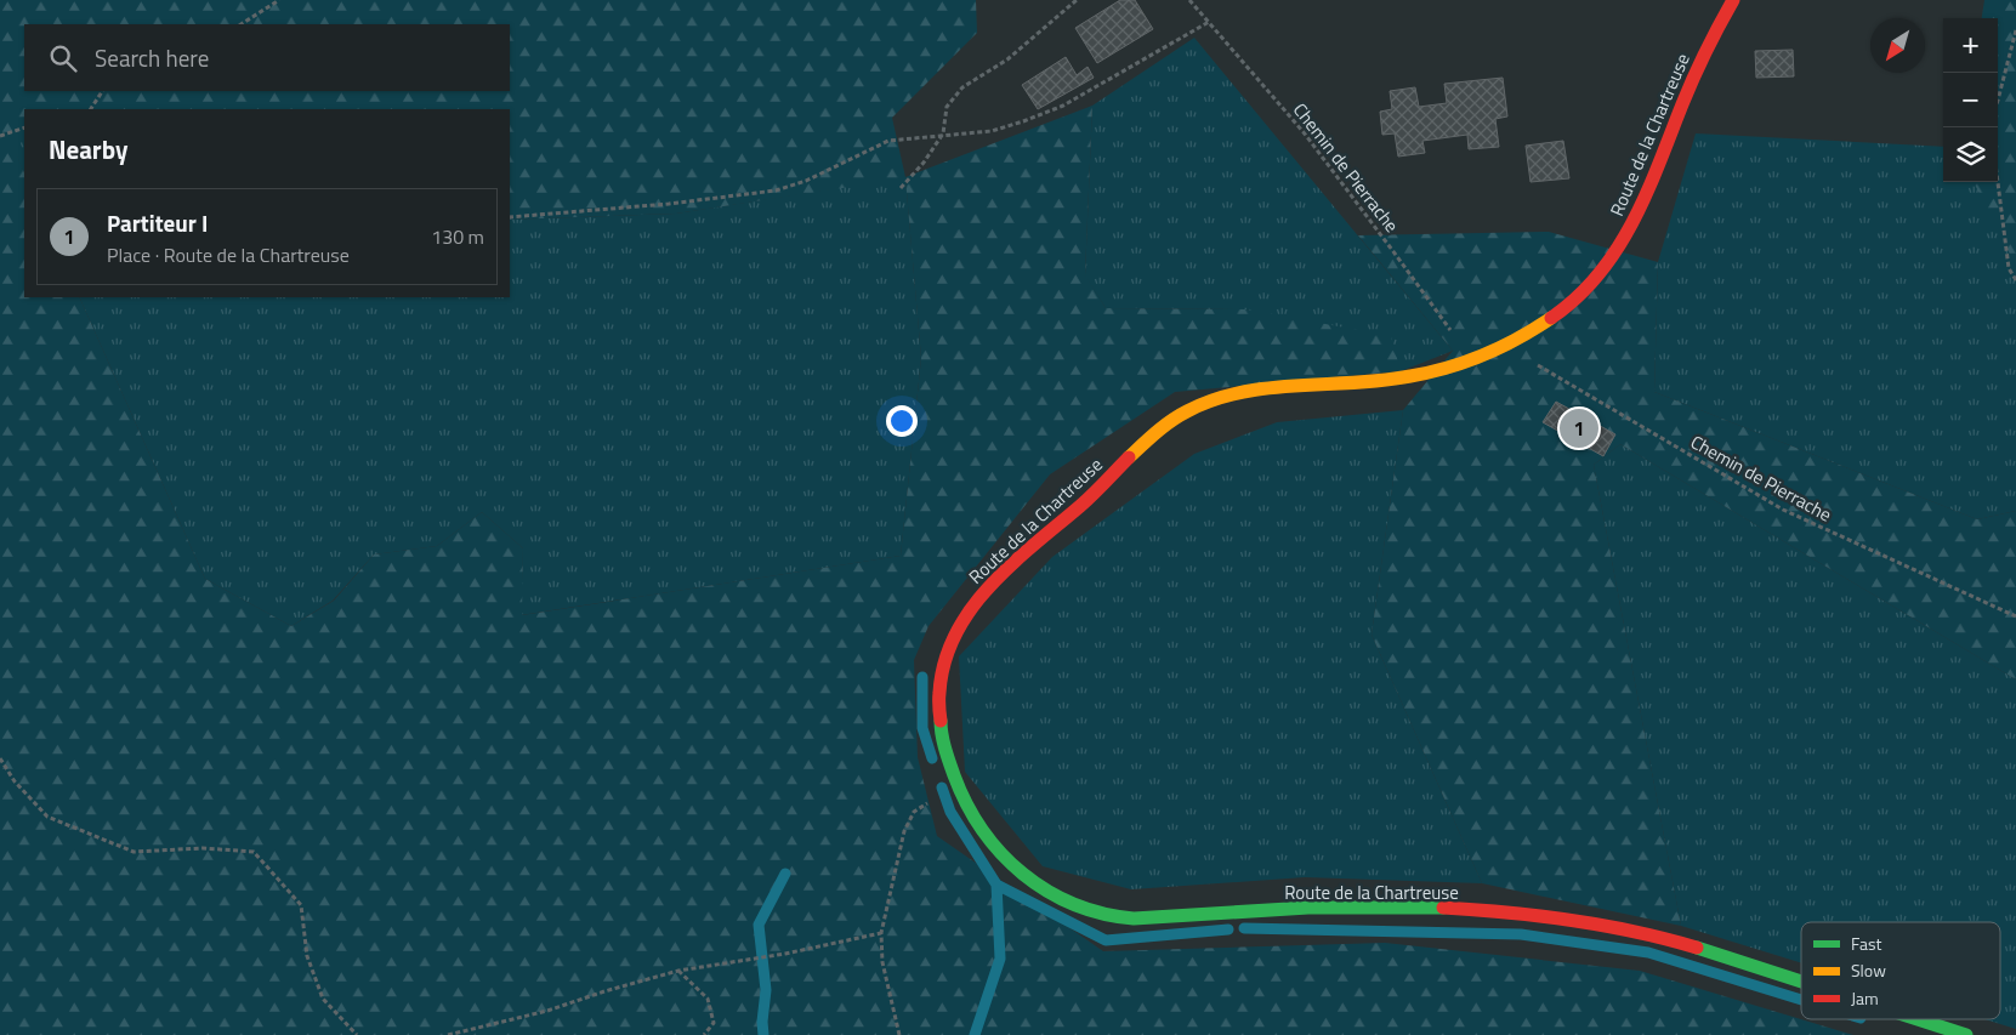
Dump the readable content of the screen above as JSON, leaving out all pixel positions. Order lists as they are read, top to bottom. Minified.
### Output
{"streets":{"main road":["Route de la Chartreuse"],"path":["Chemin de Pierrache"]},"crossings":[["Route de la Chartreuse","Chemin de Pierrache"]],"legend":["Fast","Slow","Jam"],"north":"bottom left","page":{"map_buttons":["+","−"],"search":"Search here","heading":"Nearby","list":[{"mark":"1","name":"Partiteur I","note":"Place · Route de la Chartreuse","value":"130 m"}],"pins":"1"}}
